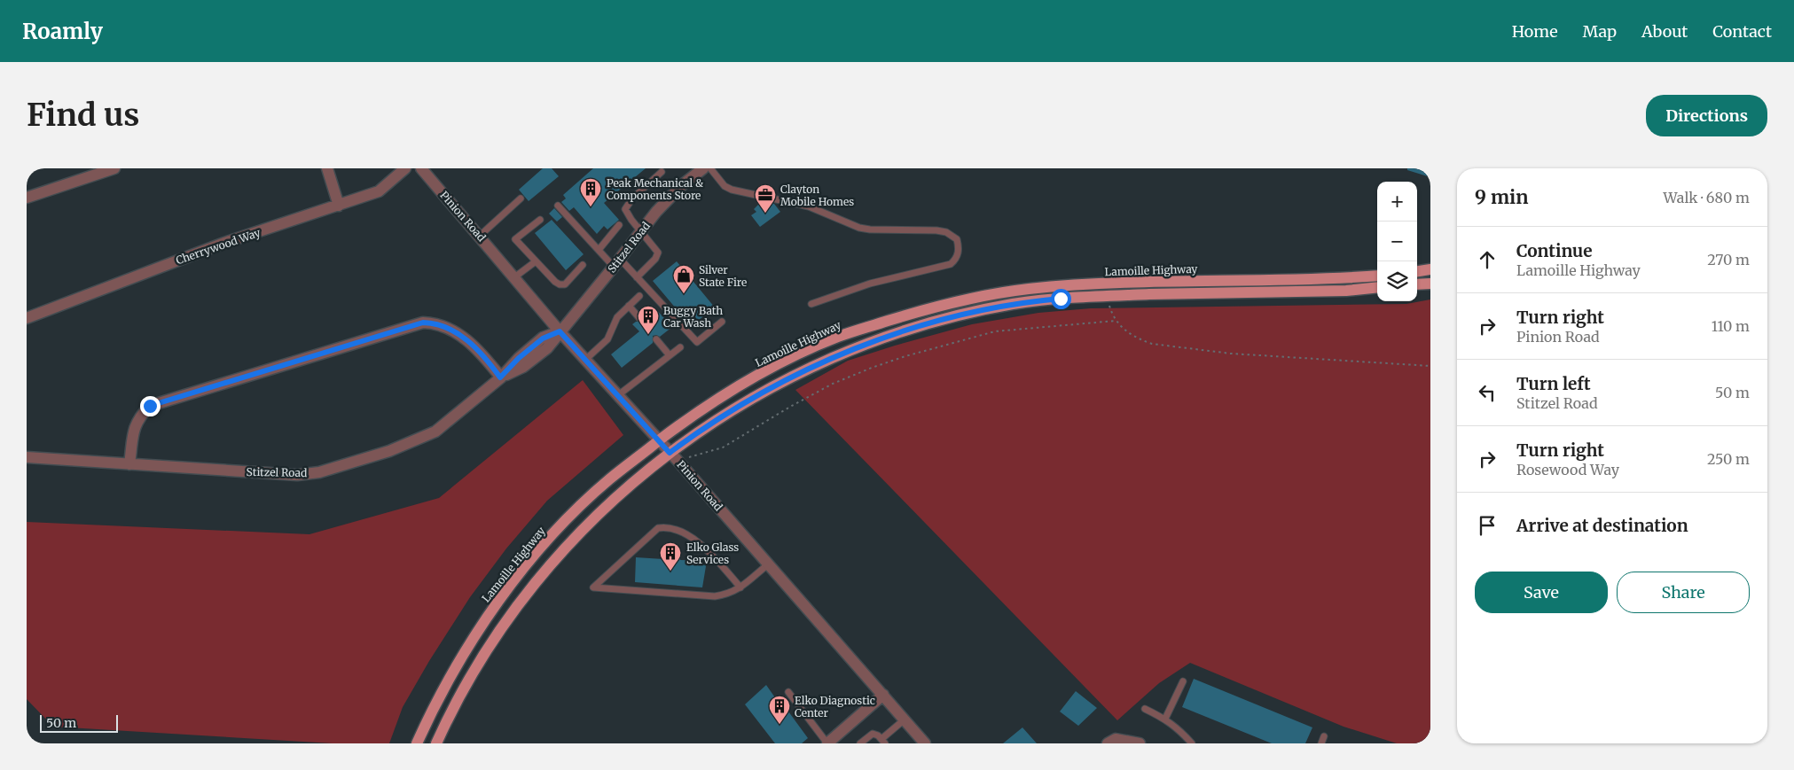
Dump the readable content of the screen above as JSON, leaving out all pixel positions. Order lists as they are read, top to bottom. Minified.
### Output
{"streets":{"main road":["Lamoille Highway"],"street":["Pinion Road","Cherrywood Way","Stitzel Road"]},"crossings":[["Pinion Road","Stitzel Road"],["Pinion Road","Lamoille Highway"]],"places":{"building":["Peak Mechanical & Components Store","Buggy Bath Car Wash","Elko Glass Services","Elko Diagnostic Center"],"office":["Clayton Mobile Homes"],"shop":["Silver State Fire"]},"scale_bar":"50 m","page":{"header":"Roamly","nav":["Home","Map","About","Contact"],"buttons":["Directions",["Save","Share"]],"title":"Find us","heading":["9 min","Walk · 680 m"],"map_buttons":["+","−"],"list":[["Continue","Lamoille Highway","270 m"],["Turn right","Pinion Road","110 m"],["Turn left","Stitzel Road","50 m"],["Turn right","Rosewood Way","250 m"],"Arrive at destination"],"scale":"50 m"}}
